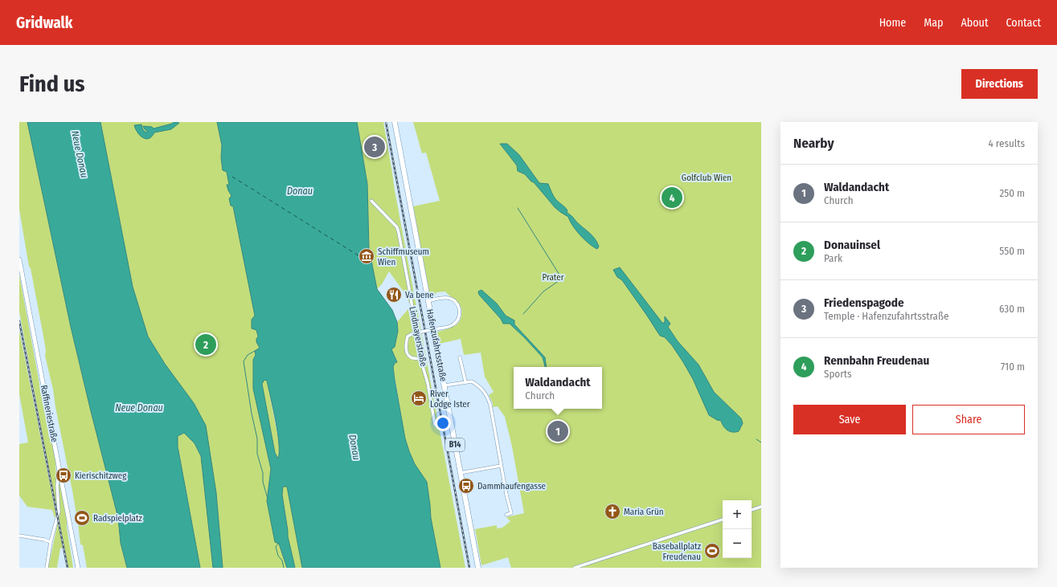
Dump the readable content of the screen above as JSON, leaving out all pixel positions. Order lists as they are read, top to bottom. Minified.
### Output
{"streets":{"main road":["Hafenzufahrtsstraße","Raffineriestraße","B14"],"street":["Lindmayerstraße"]},"water":["Neue Donau","Donau"],"parks":["Golfclub Wien","Prater"],"places":{"museum":["Schiffmuseum Wien"],"restaurant":["Va bene"],"hotel":["River Lodge Ister"],"bus stop":["Kierischitzweg","Dammhaufengasse"],"church":["Maria Grün"],"sports":["Radspielplatz","Baseballplatz Freudenau"]},"page":{"header":"Gridwalk","nav":["Home","Map","About","Contact"],"buttons":["Directions",["Save","Share"]],"title":"Find us","heading":["Nearby","4 results"],"pins":["3","4","2","1"],"list":[{"mark":"1","name":"Waldandacht","note":"Church","value":"250 m"},{"mark":"2","name":"Donauinsel","note":"Park","value":"550 m"},{"mark":"3","name":"Friedenspagode","note":"Temple · Hafenzufahrtsstraße","value":"630 m"},{"mark":"4","name":"Rennbahn Freudenau","note":"Sports","value":"710 m"}],"popup":["Waldandacht","Church"],"map_buttons":["+","−"]}}
